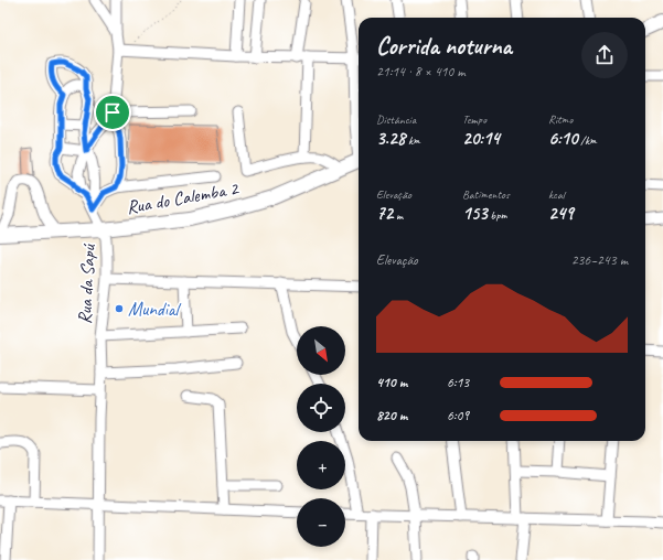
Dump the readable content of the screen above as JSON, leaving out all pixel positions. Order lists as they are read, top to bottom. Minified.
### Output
{"streets":{"main road":["Rua do Calemba 2"],"street":["Rua da Sapú"]},"crossings":[["Rua do Calemba 2","Rua da Sapú"]],"places":["Mundial"],"north":"bottom right","page":{"heading":["Corrida noturna","21:14 · 8 × 410 m"],"stats":[["Distância","3.28 km"],["Tempo","20:14"],["Ritmo","6:10 /km"],["Elevação","72 m"],["Batimentos","153 bpm"],["kcal","249"]],"chart":["Elevação","236–243 m"],"map_buttons":["+","−"],"list":[{"name":"410 m","note":"6:13"},{"name":"820 m","note":"6:09"}]}}
